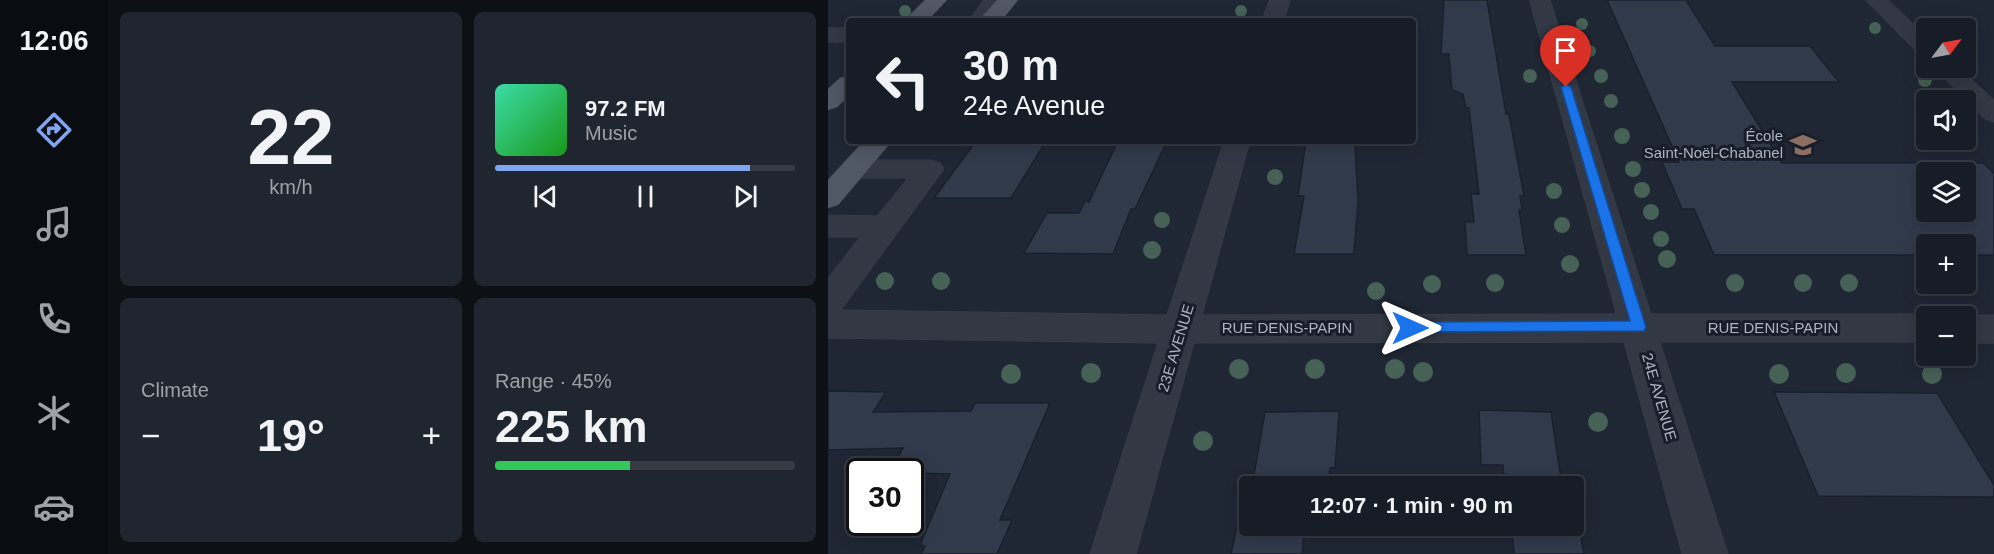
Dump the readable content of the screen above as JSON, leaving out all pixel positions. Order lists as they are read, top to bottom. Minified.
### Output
{"streets":{"street":["RUE DENIS-PAPIN","23E AVENUE","24E AVENUE"]},"crossings":[["RUE DENIS-PAPIN","23E AVENUE"],["RUE DENIS-PAPIN","24E AVENUE"]],"places":{"school or university":["École Saint-Noël-Chabanel"]},"north":"top right","page":{"tabs":"12:06","tile":[["22","km/h"],"Climate",["Range · 45%","225 km"]],"map_buttons":["+","−"],"turn":["30 m","24e Avenue"],"song":["97.2 FM","Music"],"heat":["−","19°","+"],"limit":"30","trip":"12:07 · 1 min · 90 m"}}
